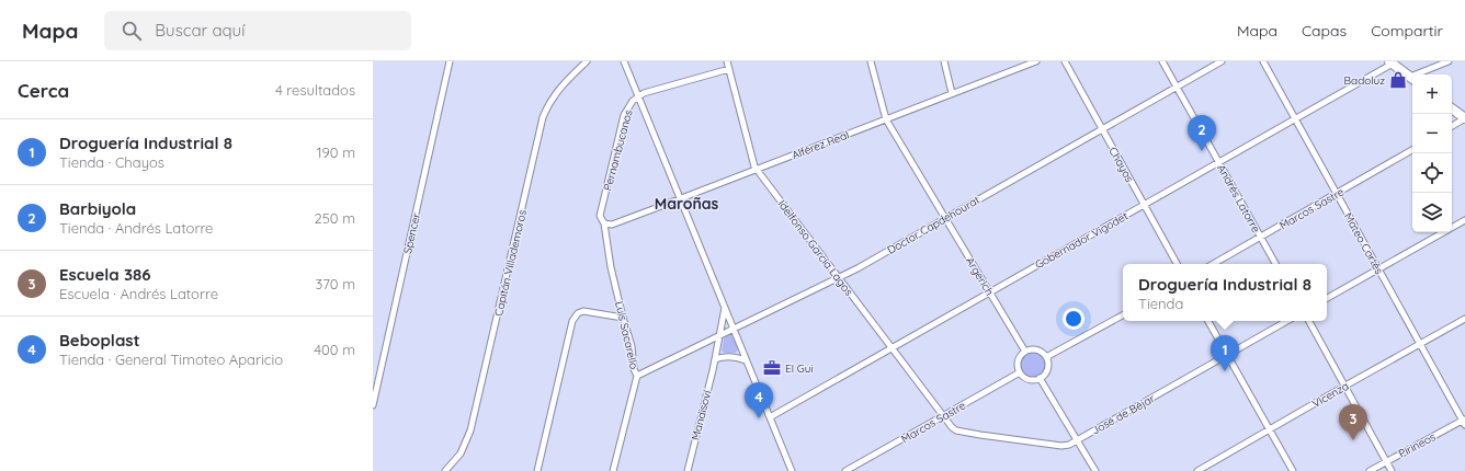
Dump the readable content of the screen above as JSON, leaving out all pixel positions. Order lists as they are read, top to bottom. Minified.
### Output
{"streets":{"street":["Alférez Real","Pernambucanos","Chayos","Andrés Latorre","Marcos Sastre","Doctor Capdehourat","Spencer","Gobernador Vigodet","Mateo Cortés","Idelfonso García Lagos","Capitán Villademoros","Argerich","Luis Sacarello","Vicenza","José de Béjar","Mandisoví","Pirineos"]},"crossings":[["Alférez Real","Pernambucanos"],["Alférez Real","Idelfonso García Lagos"],["Alférez Real","Argerich"],["Alférez Real","Luis Sacarello"],["Pernambucanos","Luis Sacarello"],["Chayos","Doctor Capdehourat"],["Chayos","Gobernador Vigodet"],["Andrés Latorre","Marcos Sastre"],["Andrés Latorre","Doctor Capdehourat"],["Andrés Latorre","Gobernador Vigodet"],["Marcos Sastre","Mateo Cortés"],["Marcos Sastre","Idelfonso García Lagos"],["Marcos Sastre","Argerich"],["Marcos Sastre","José de Béjar"],["Doctor Capdehourat","Idelfonso García Lagos"],["Doctor Capdehourat","Argerich"],["Doctor Capdehourat","Luis Sacarello"],["Doctor Capdehourat","Mandisoví"],["Gobernador Vigodet","Mateo Cortés"],["Gobernador Vigodet","Idelfonso García Lagos"],["Gobernador Vigodet","Argerich"],["Mateo Cortés","Vicenza"],["Mateo Cortés","Pirineos"],["Idelfonso García Lagos","José de Béjar"]],"districts":["Maroñas"],"places":{"shop":["Badoluz"],"office":["El Gui"]},"page":{"header":"Mapa","search":"Buscar aquí","nav":["Mapa","Capas","Compartir"],"heading":["Cerca","4 resultados"],"map_buttons":["+","−"],"pins":["2","1","4","3"],"list":[{"mark":"1","name":"Droguería Industrial 8","note":"Tienda · Chayos","value":"190 m"},{"mark":"2","name":"Barbiyola","note":"Tienda · Andrés Latorre","value":"250 m"},{"mark":"3","name":"Escuela 386","note":"Escuela · Andrés Latorre","value":"370 m"},{"mark":"4","name":"Beboplast","note":"Tienda · General Timoteo Aparicio","value":"400 m"}],"popup":["Droguería Industrial 8","Tienda"]}}
